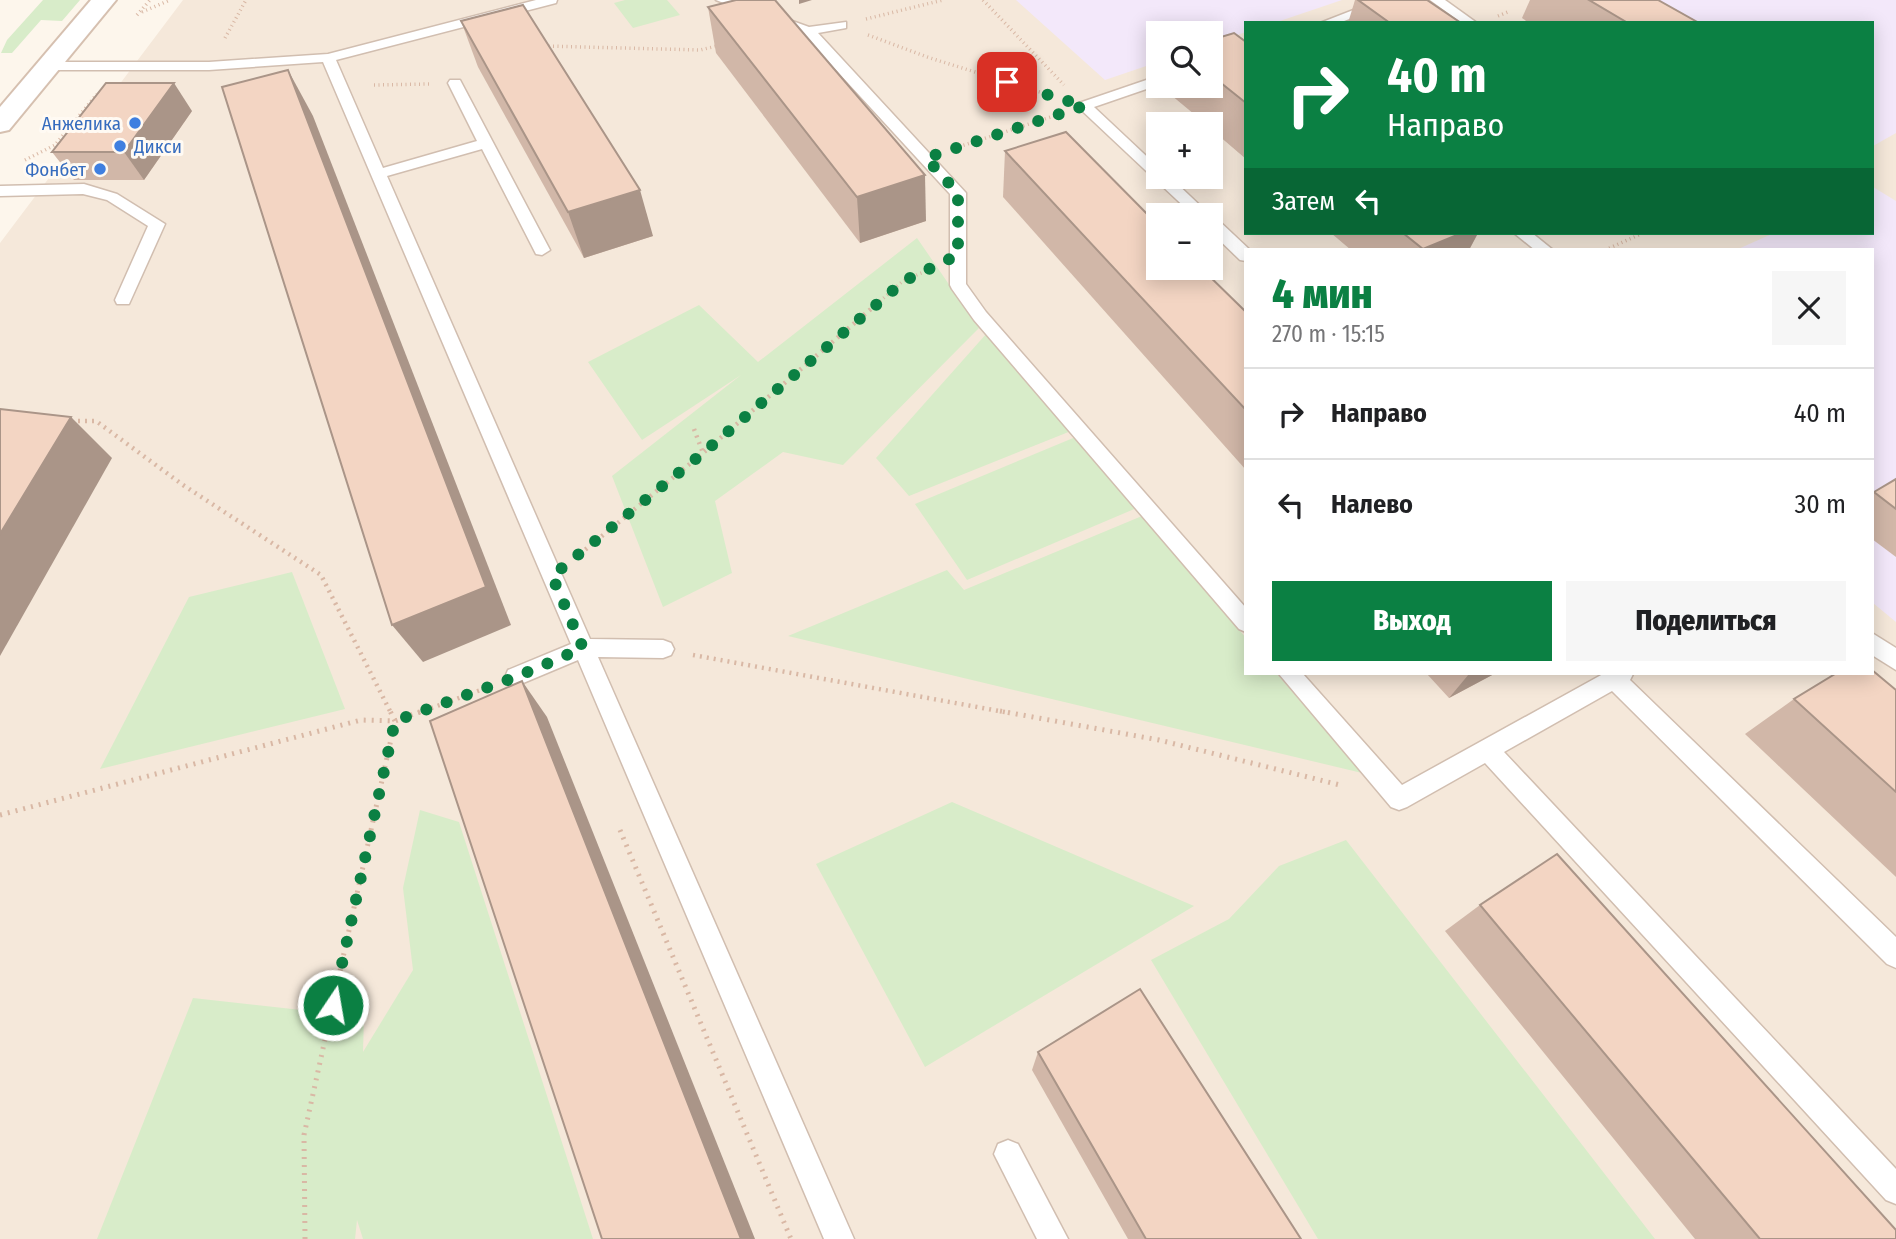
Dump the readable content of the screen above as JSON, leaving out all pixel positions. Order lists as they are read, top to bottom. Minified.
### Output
{"places":["Анжелика","Дикси","Фонбет"],"page":{"map_buttons":["+","−"],"turn":["40 m","Направо"],"then":"Затем","heading":["4 мин","270 m · 15:15"],"list":[{"name":"Направо","value":"40 m"},{"name":"Налево","value":"30 m"}],"buttons":["Выход","Поделиться"]}}
